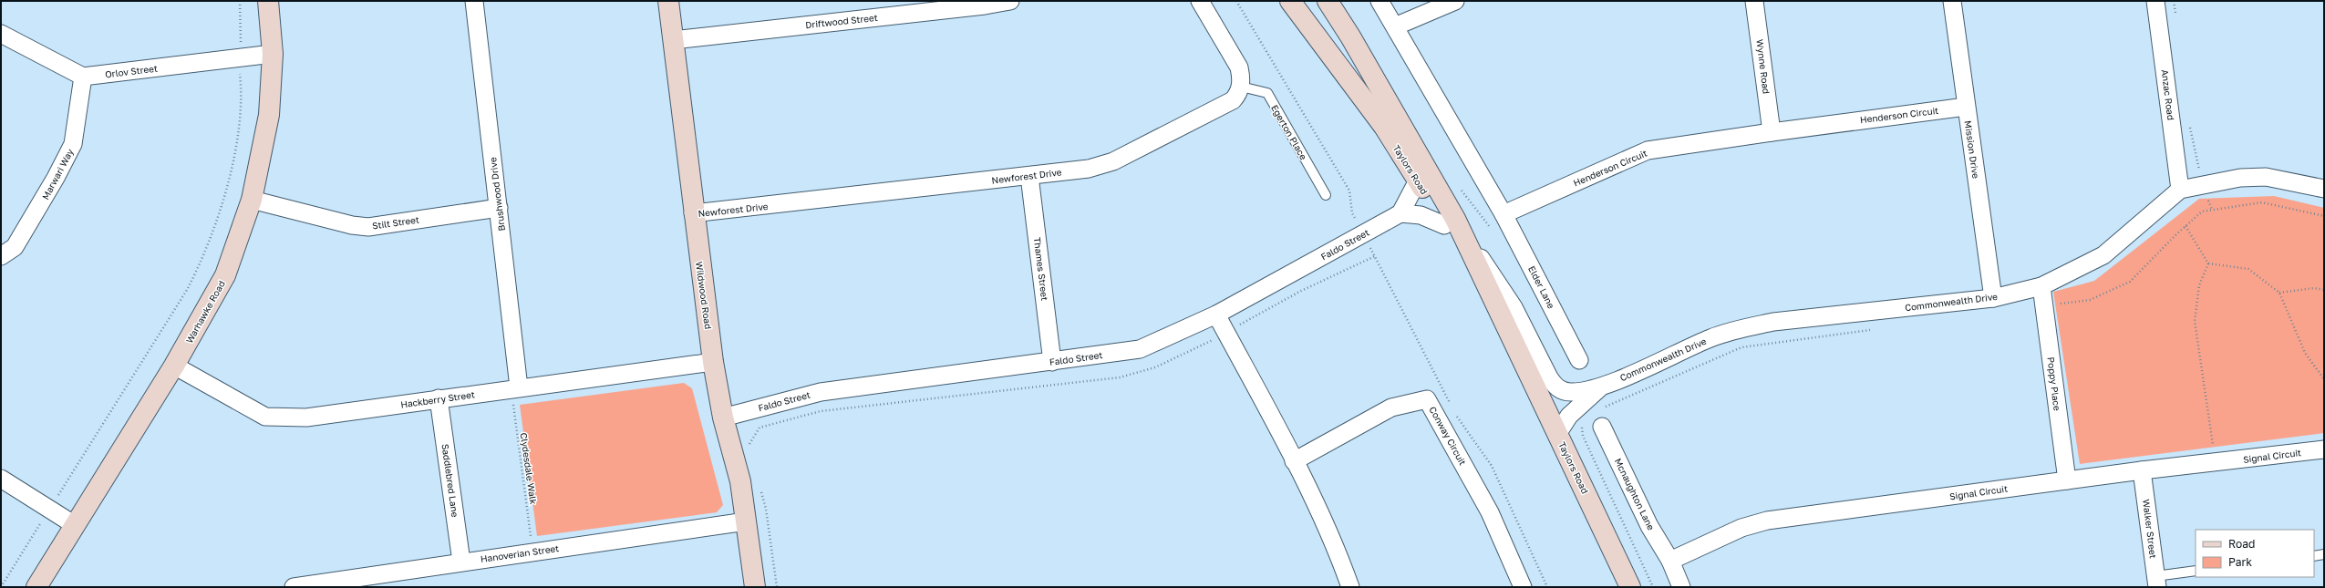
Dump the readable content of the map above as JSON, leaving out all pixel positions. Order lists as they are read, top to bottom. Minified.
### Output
{"streets":{"street":["Driftwood Street","Wynne Road","Orlov Street","Anzac Road","Henderson Circuit","Mission Drive","Taylors Road","Marwari Way","Newforest Drive","Brushwood Drive","Stilt Street","Faldo Street","Thames Street","Elder Lane","Wildwood Road","Commonwealth Drive","Warhawke Road","Poppy Place","Hackberry Street","Conway Circuit","Signal Circuit","Saddlebred Lane","Mcnaughton Lane","Walker Street","Hanoverian Street"],"lane":["Egerton Place"],"path":["Clydesdale Walk"]},"crossings":[["Driftwood Street","Wildwood Road"],["Wynne Road","Henderson Circuit"],["Orlov Street","Marwari Way"],["Orlov Street","Warhawke Road"],["Anzac Road","Commonwealth Drive"],["Henderson Circuit","Mission Drive"],["Henderson Circuit","Elder Lane"],["Egerton Place","Newforest Drive"],["Mission Drive","Commonwealth Drive"],["Taylors Road","Commonwealth Drive"],["Newforest Drive","Thames Street"],["Newforest Drive","Wildwood Road"],["Brushwood Drive","Stilt Street"],["Brushwood Drive","Hackberry Street"],["Brushwood Drive","Clydesdale Walk"],["Stilt Street","Warhawke Road"],["Faldo Street","Thames Street"],["Faldo Street","Wildwood Road"],["Wildwood Road","Hackberry Street"],["Wildwood Road","Hanoverian Street"],["Commonwealth Drive","Poppy Place"],["Warhawke Road","Hackberry Street"],["Poppy Place","Signal Circuit"],["Hackberry Street","Clydesdale Walk"],["Hackberry Street","Saddlebred Lane"],["Signal Circuit","Mcnaughton Lane"],["Signal Circuit","Walker Street"],["Clydesdale Walk","Hanoverian Street"],["Saddlebred Lane","Hanoverian Street"]],"legend":["Road","Park"]}
